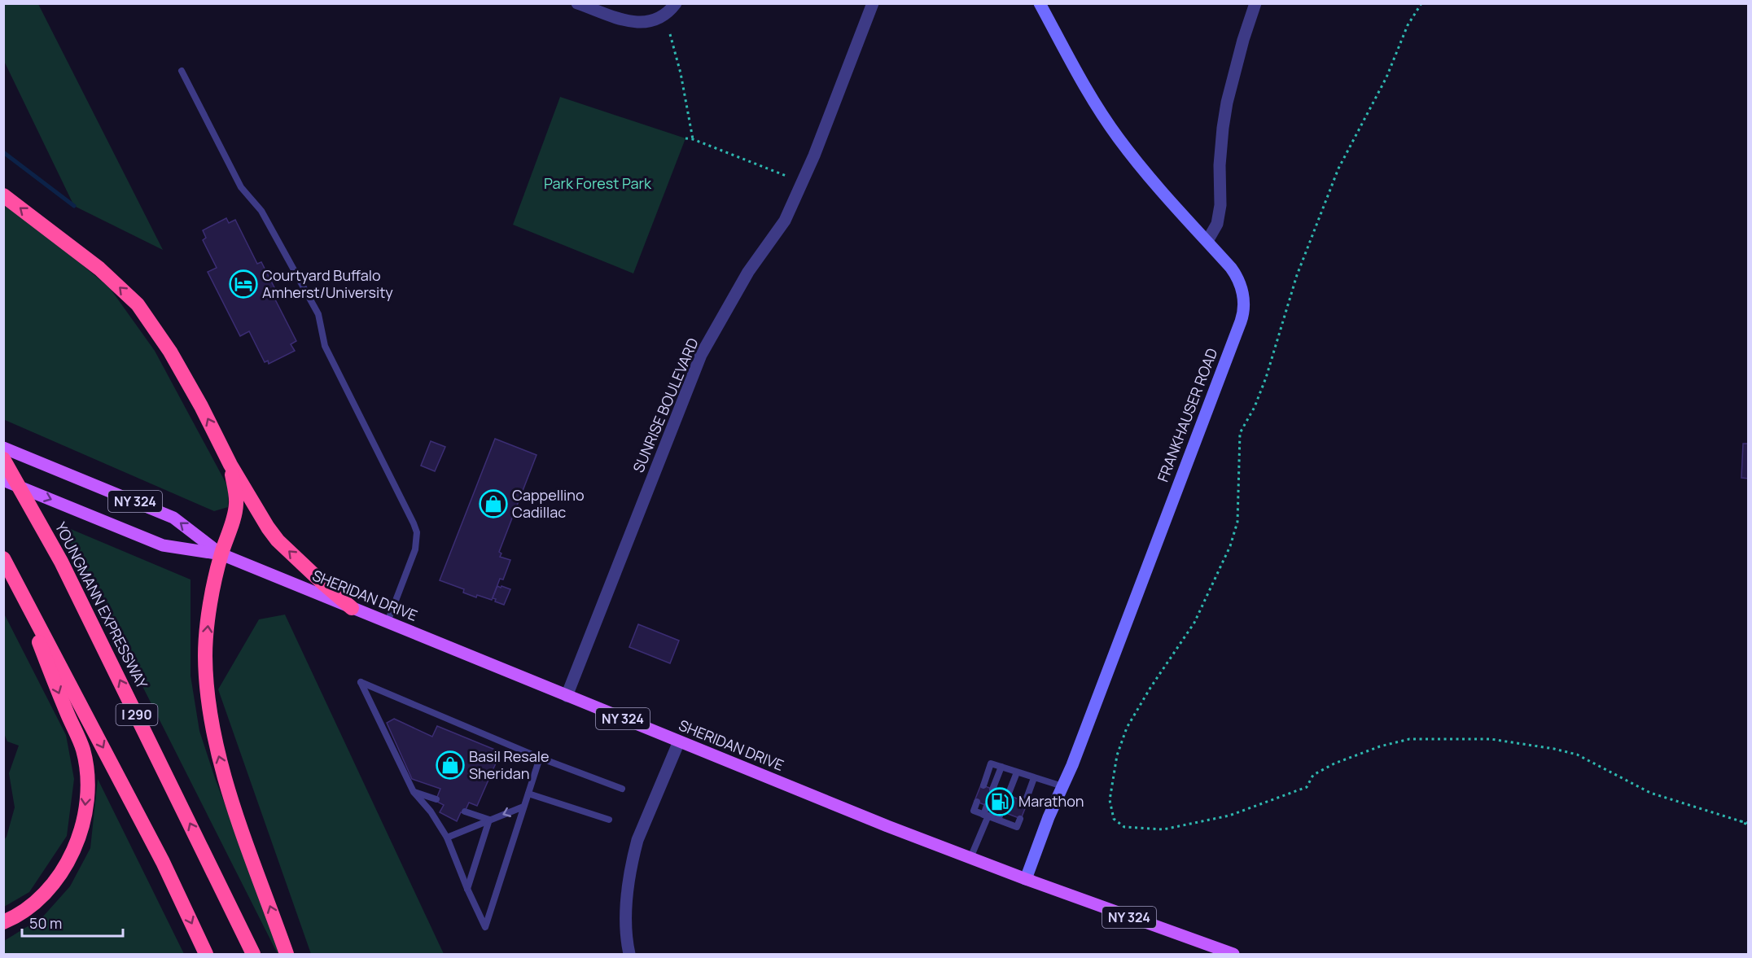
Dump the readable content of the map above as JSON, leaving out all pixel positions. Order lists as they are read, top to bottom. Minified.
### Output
{"streets":{"highway":["YOUNGMANN EXPRESSWAY","I 290"],"main road":["NY 324","SHERIDAN DRIVE"],"street":["SUNRISE BOULEVARD","FRANKHAUSER ROAD"]},"crossings":[["SUNRISE BOULEVARD","SHERIDAN DRIVE"],["FRANKHAUSER ROAD","SHERIDAN DRIVE"]],"parks":["Park Forest Park"],"places":{"hotel":["Courtyard Buffalo Amherst/University"],"shop":["Cappellino Cadillac","Basil Resale Sheridan"],"fuel station":["Marathon"]},"scale_bar":"50 m"}
